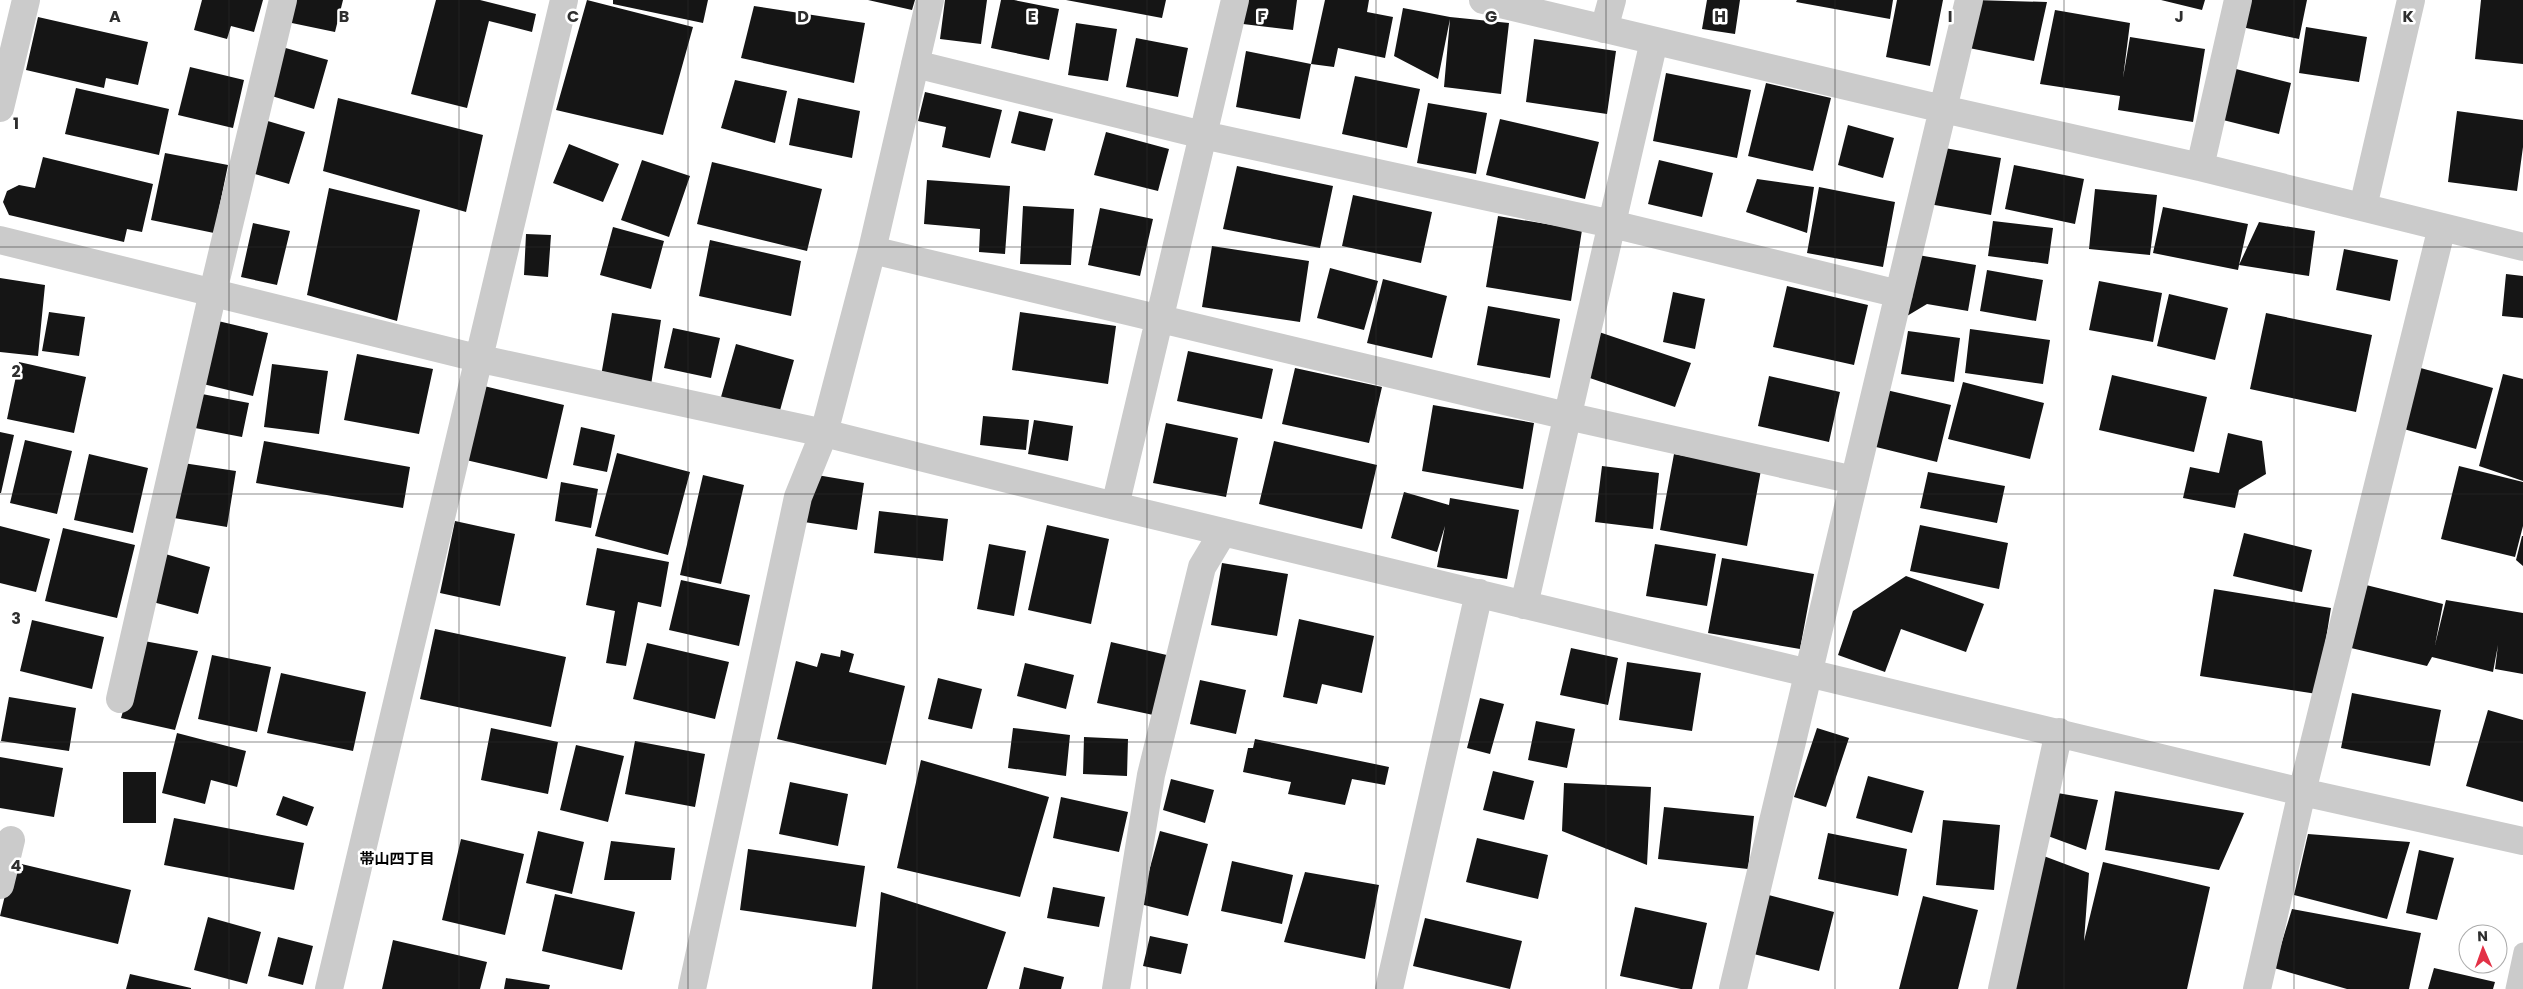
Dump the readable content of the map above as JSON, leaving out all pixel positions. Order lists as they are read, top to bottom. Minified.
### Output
{"districts":["帯山四丁目"],"north":"top","grid":{"columns":["A","B","C","D","E","F","G","H","I","J","K"],"rows":["1","2","3","4"]}}
